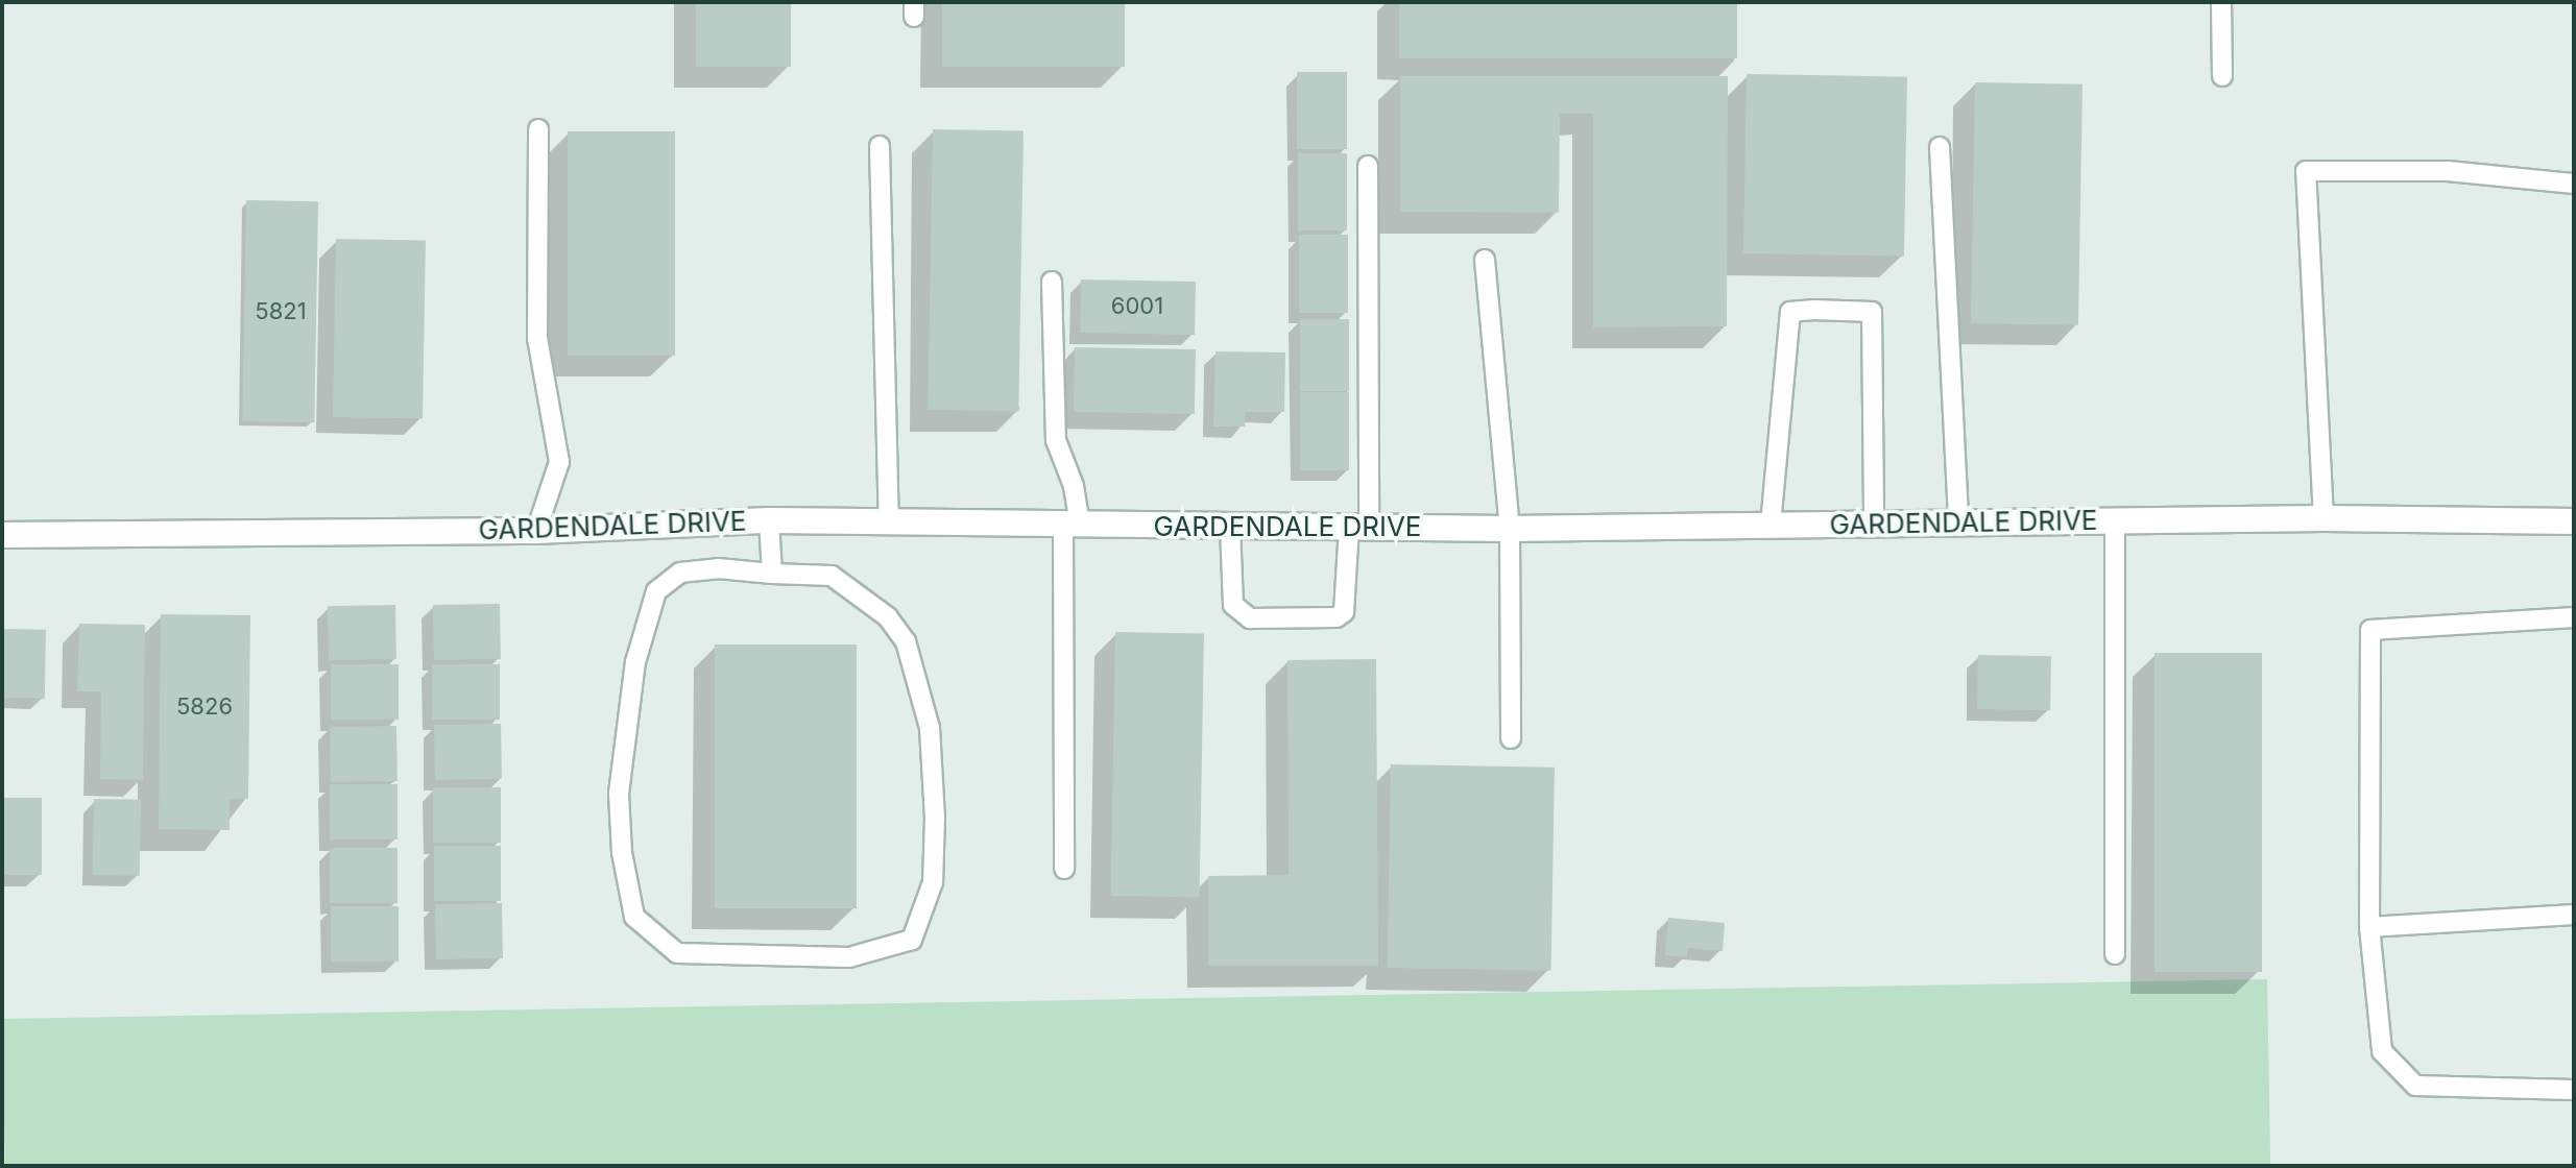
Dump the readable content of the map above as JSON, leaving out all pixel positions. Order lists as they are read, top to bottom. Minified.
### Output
{"streets":{"street":["GARDENDALE DRIVE"]},"house_numbers":["6001","5821","5826"]}
